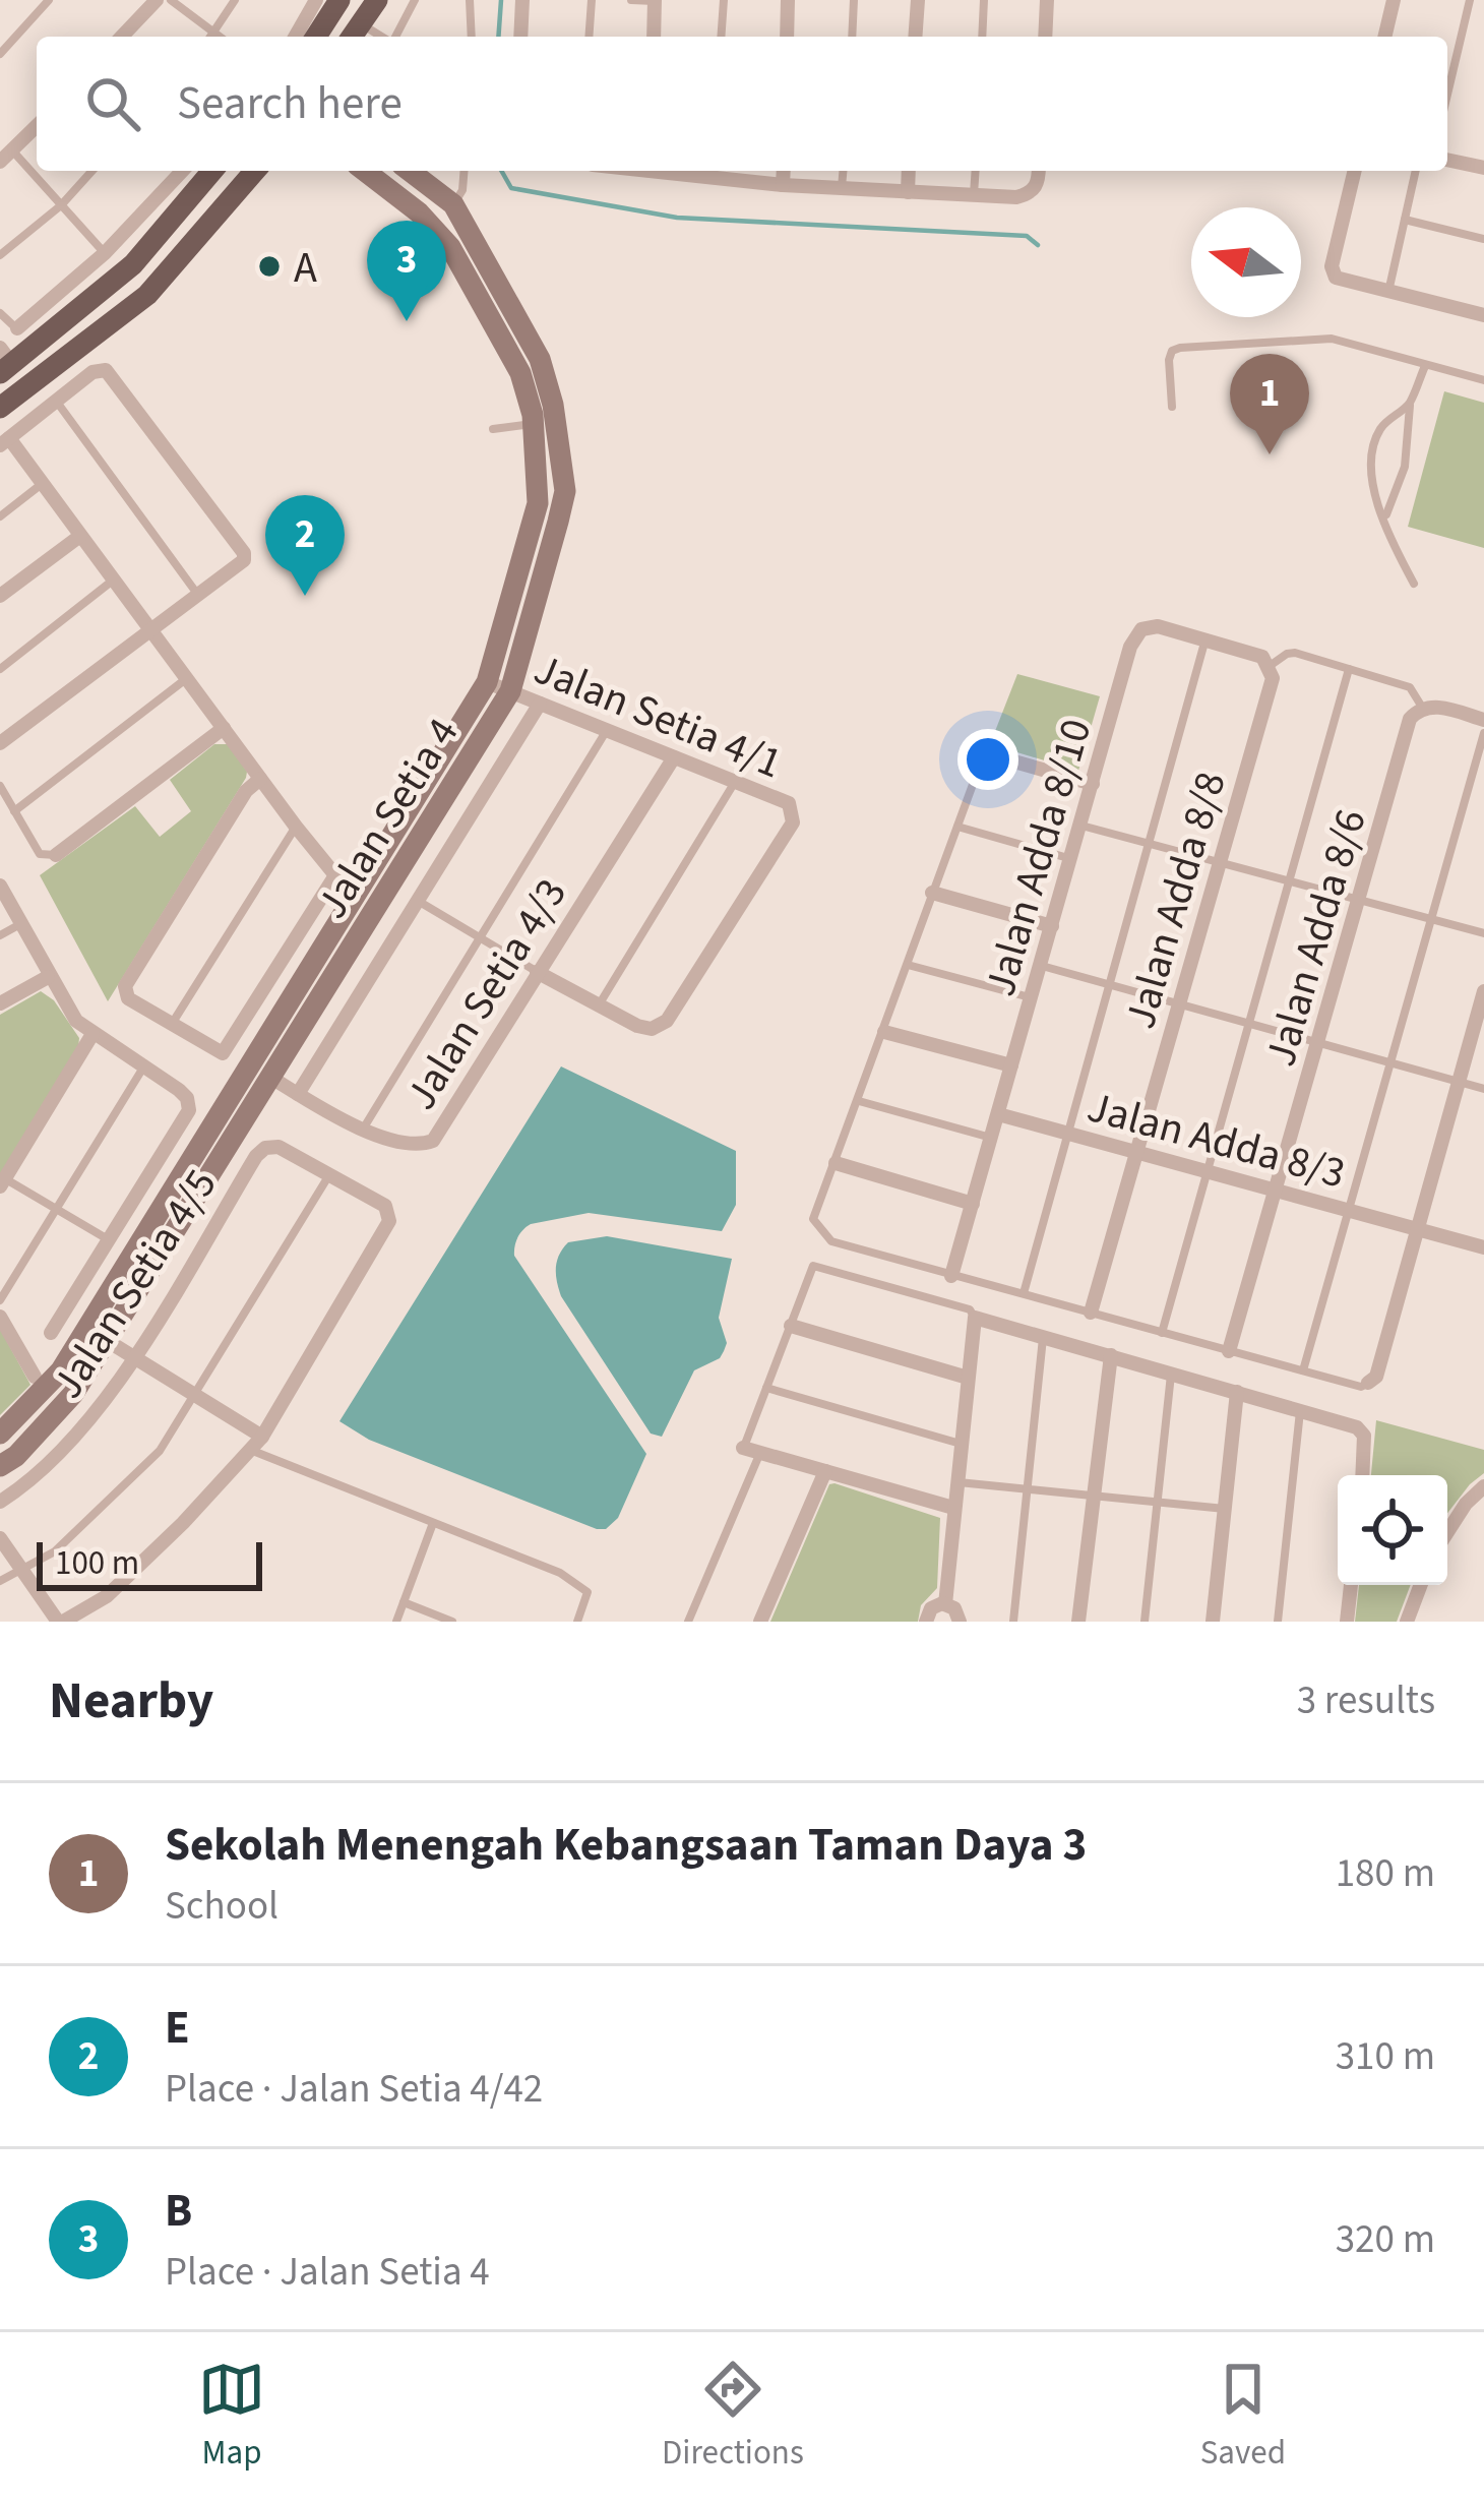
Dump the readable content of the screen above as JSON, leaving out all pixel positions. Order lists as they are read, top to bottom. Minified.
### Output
{"streets":{"street":["Jalan Setia 4/1","Jalan Setia 4","Jalan Adda 8/10","Jalan Adda 8/8","Jalan Adda 8/6","Jalan Setia 4/3","Jalan Adda 8/3","Jalan Setia 4/5"]},"crossings":[["Jalan Setia 4/1","Jalan Setia 4"],["Jalan Setia 4/1","Jalan Setia 4/3"],["Jalan Setia 4","Jalan Setia 4/3"],["Jalan Adda 8/10","Jalan Adda 8/3"],["Jalan Adda 8/8","Jalan Adda 8/3"],["Jalan Adda 8/6","Jalan Adda 8/3"]],"places":["A"],"scale_bar":"100 m","north":"left","page":{"search":"Search here","pins":["3","1","2"],"scale":"100 m","heading":["Nearby","3 results"],"list":[{"mark":"1","name":"Sekolah Menengah Kebangsaan Taman Daya 3","note":"School","value":"180 m"},{"mark":"2","name":"E","note":"Place · Jalan Setia 4/42","value":"310 m"},{"mark":"3","name":"B","note":"Place · Jalan Setia 4","value":"320 m"}],"nav":["Map","Directions","Saved"]}}
